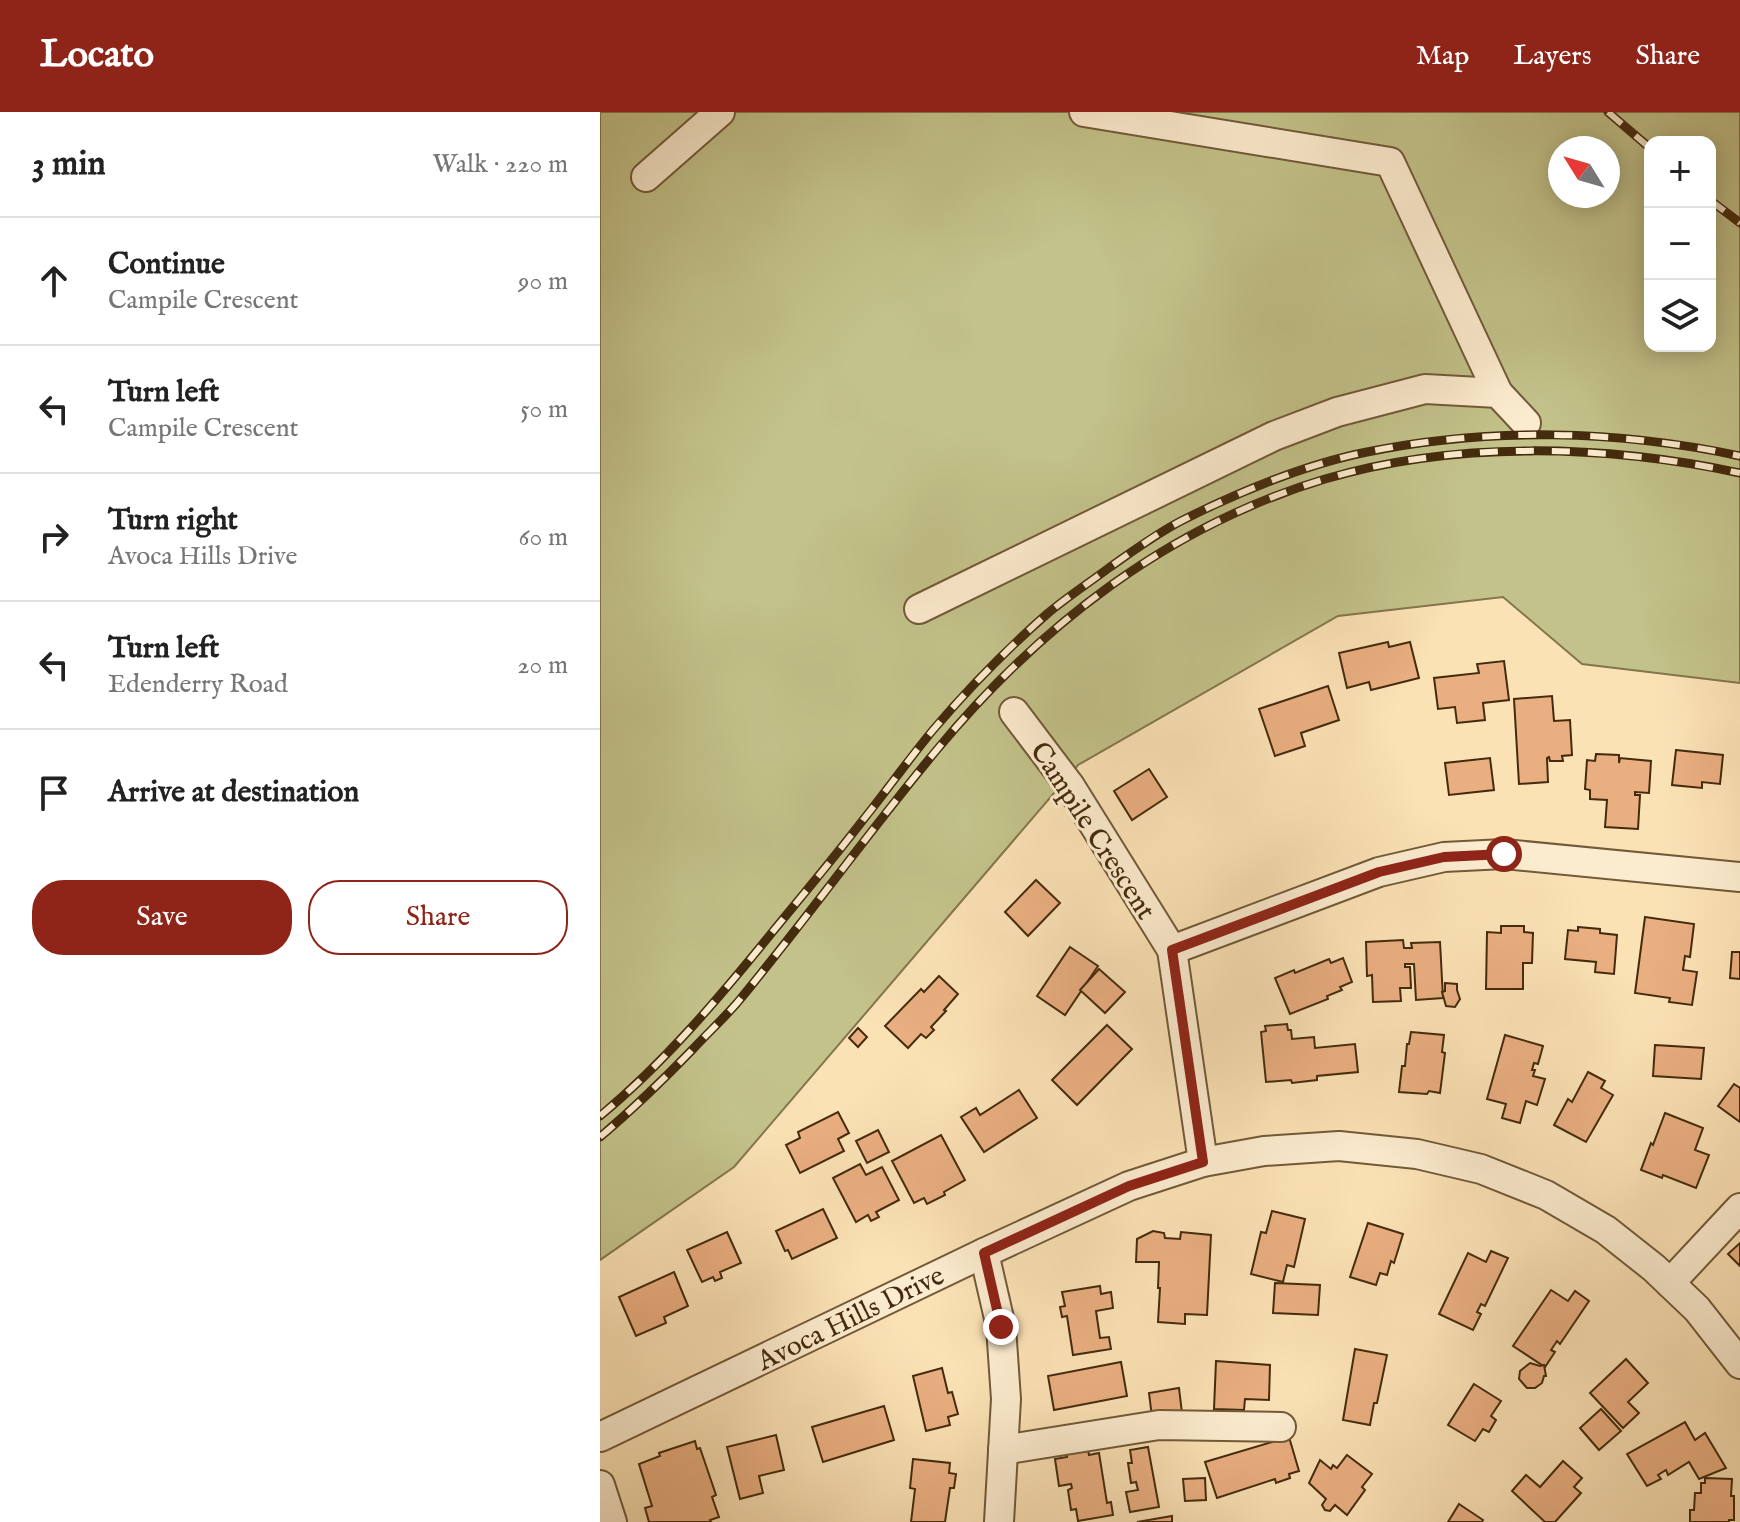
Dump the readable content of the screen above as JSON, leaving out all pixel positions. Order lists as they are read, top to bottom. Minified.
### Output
{"streets":{"street":["Campile Crescent","Avoca Hills Drive"]},"crossings":[["Campile Crescent","Avoca Hills Drive"]],"north":"top left","page":{"header":"Locato","nav":["Map","Layers","Share"],"heading":["3 min","Walk · 220 m"],"map_buttons":["+","−"],"list":[["Continue","Campile Crescent","90 m"],["Turn left","Campile Crescent","50 m"],["Turn right","Avoca Hills Drive","60 m"],["Turn left","Edenderry Road","20 m"],"Arrive at destination"],"buttons":["Save","Share"]}}
